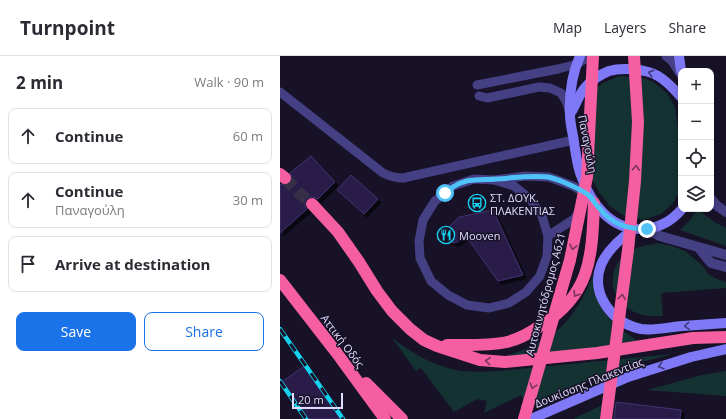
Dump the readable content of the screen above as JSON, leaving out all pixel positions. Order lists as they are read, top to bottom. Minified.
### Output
{"streets":{"highway":["Αυτοκινητόδρομος Α621","Αττική Οδός"],"main road":["Παναγούλη","Δουκίσσης Πλακεντίας"]},"one_way":["Δουκίσσης Πλακεντίας"],"places":{"bus stop":["ΣΤ. ΔΟΥΚ. ΠΛΑΚΕΝΤΙΑΣ"],"restaurant":["Mooven"]},"scale_bar":"20 m","page":{"header":"Turnpoint","nav":["Map","Layers","Share"],"heading":["2 min","Walk · 90 m"],"map_buttons":["+","−"],"list":[["Continue","60 m"],["Continue","Παναγούλη","30 m"],"Arrive at destination"],"buttons":["Save","Share"],"scale":"20 m"}}
